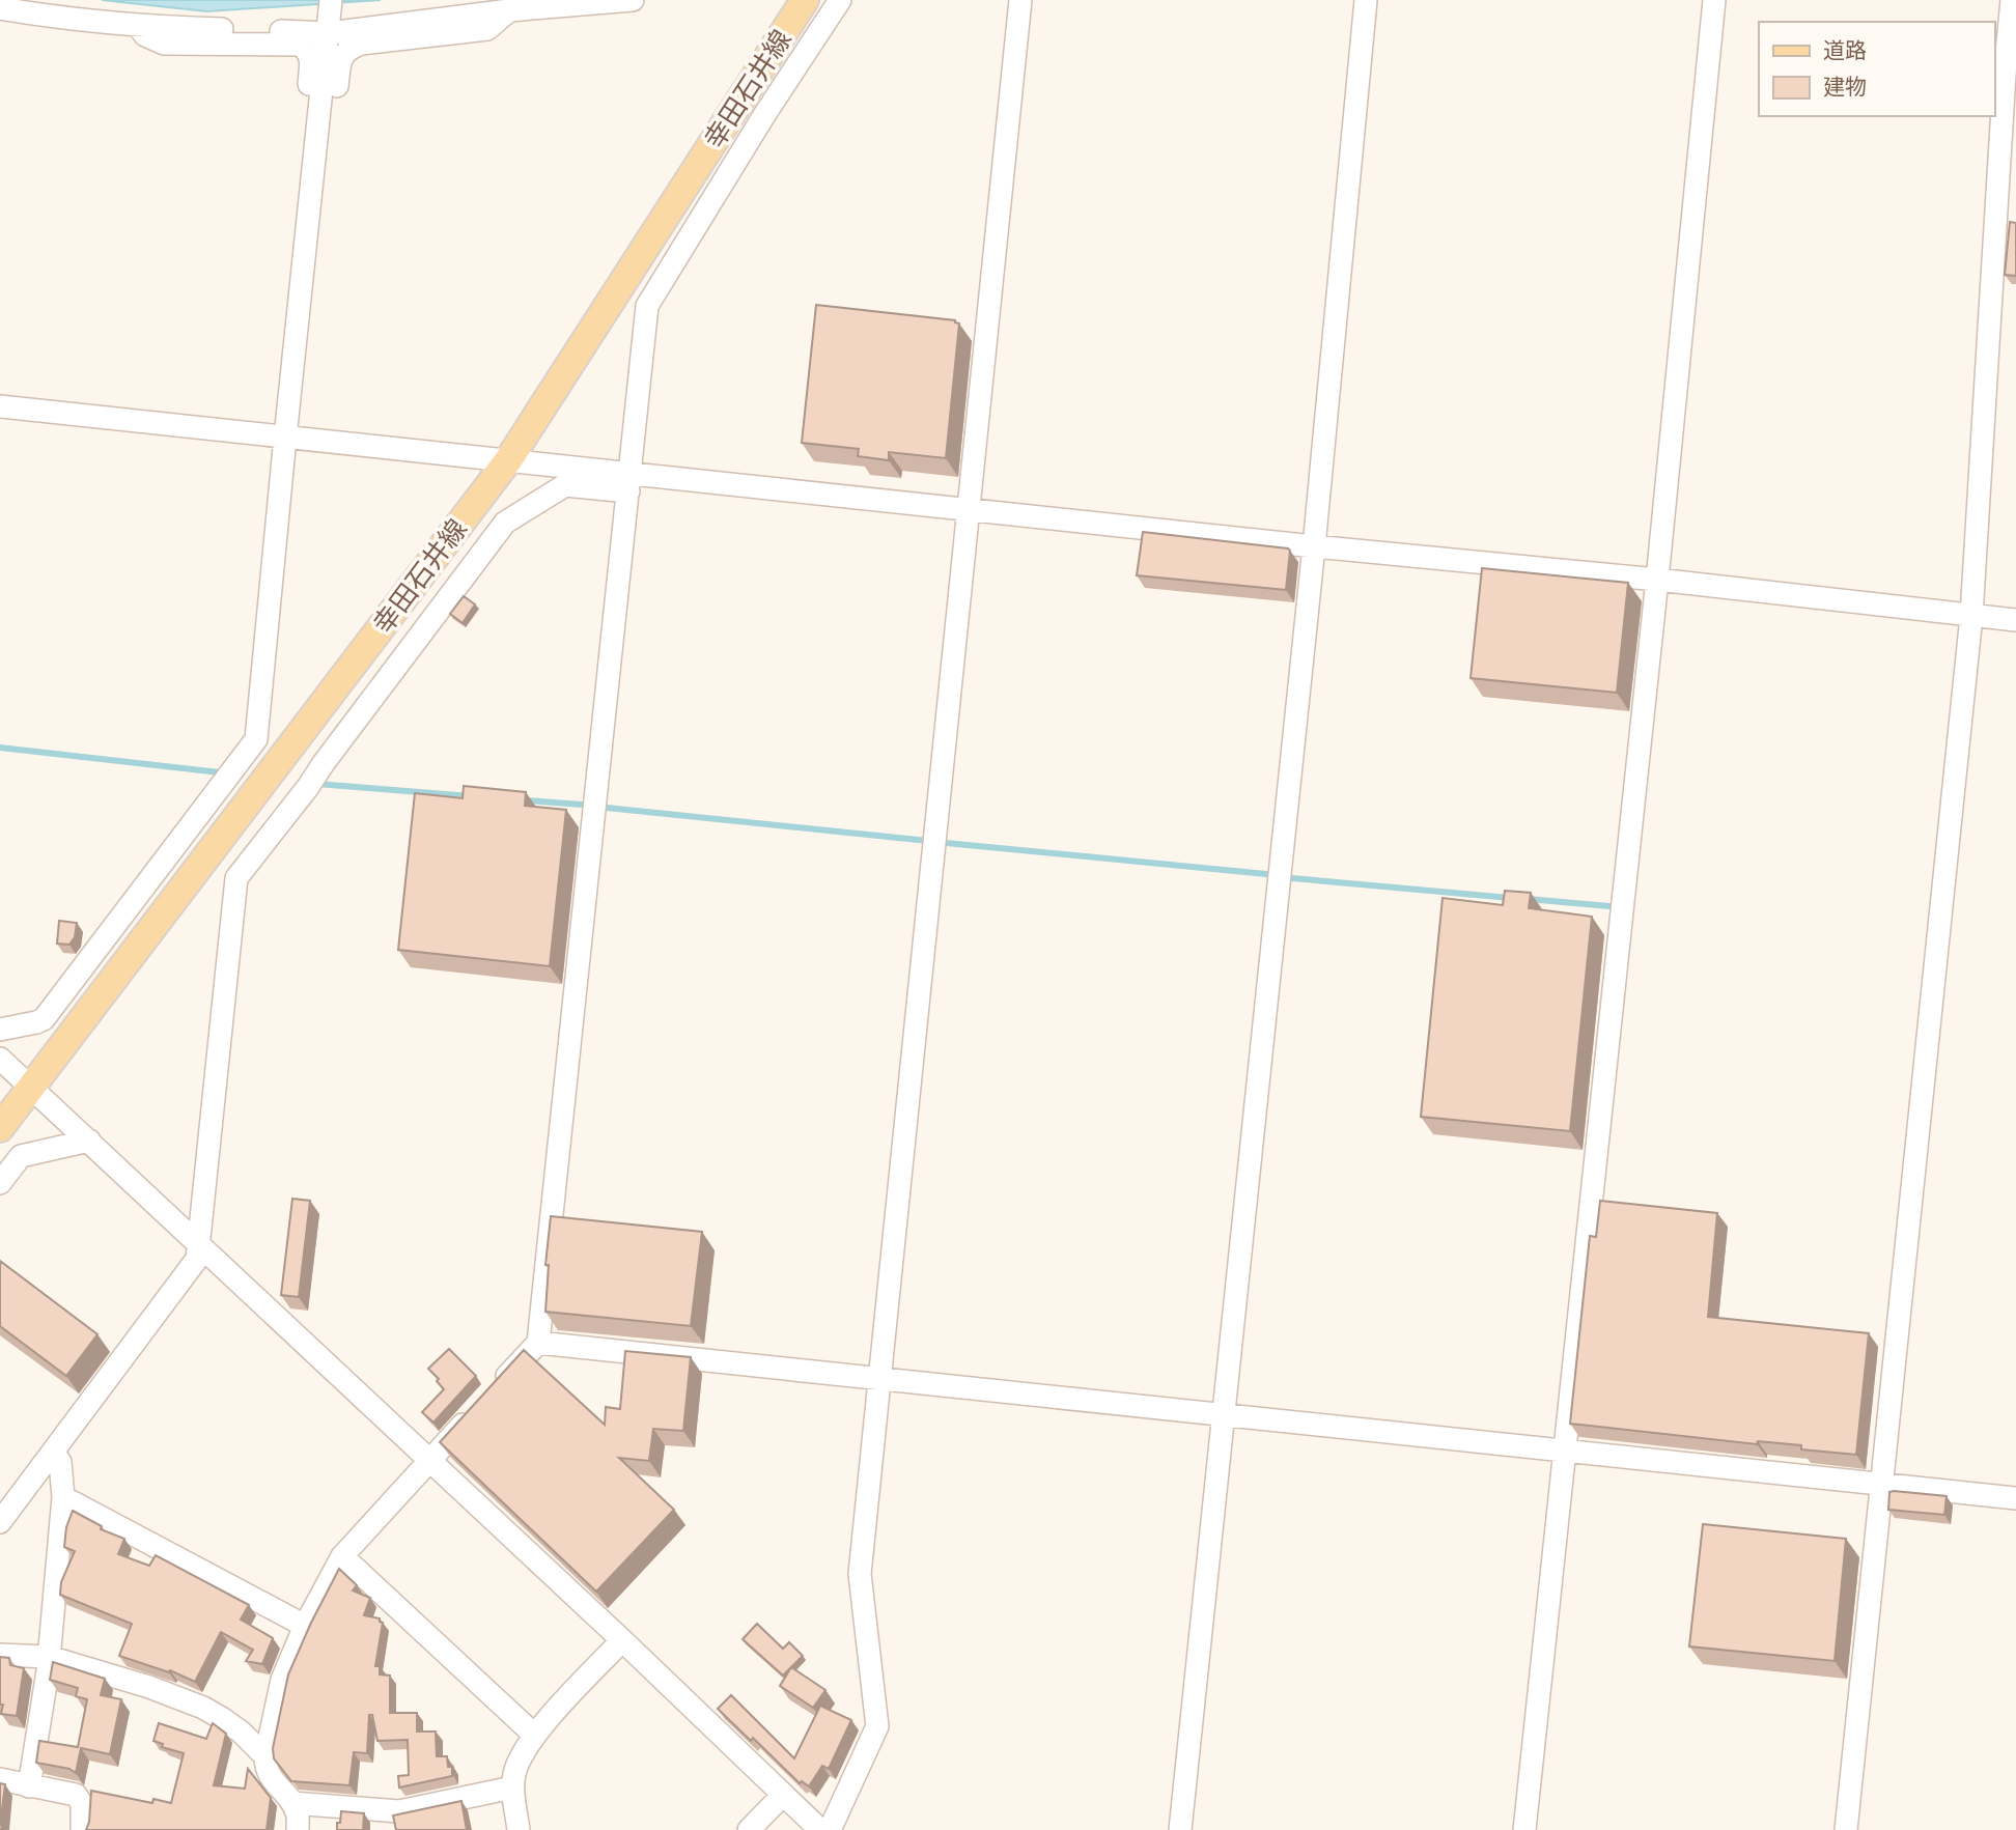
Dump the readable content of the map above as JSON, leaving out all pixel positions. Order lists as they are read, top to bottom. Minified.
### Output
{"streets":{"main road":["幸田石井線"]},"legend":["道路","建物"]}
